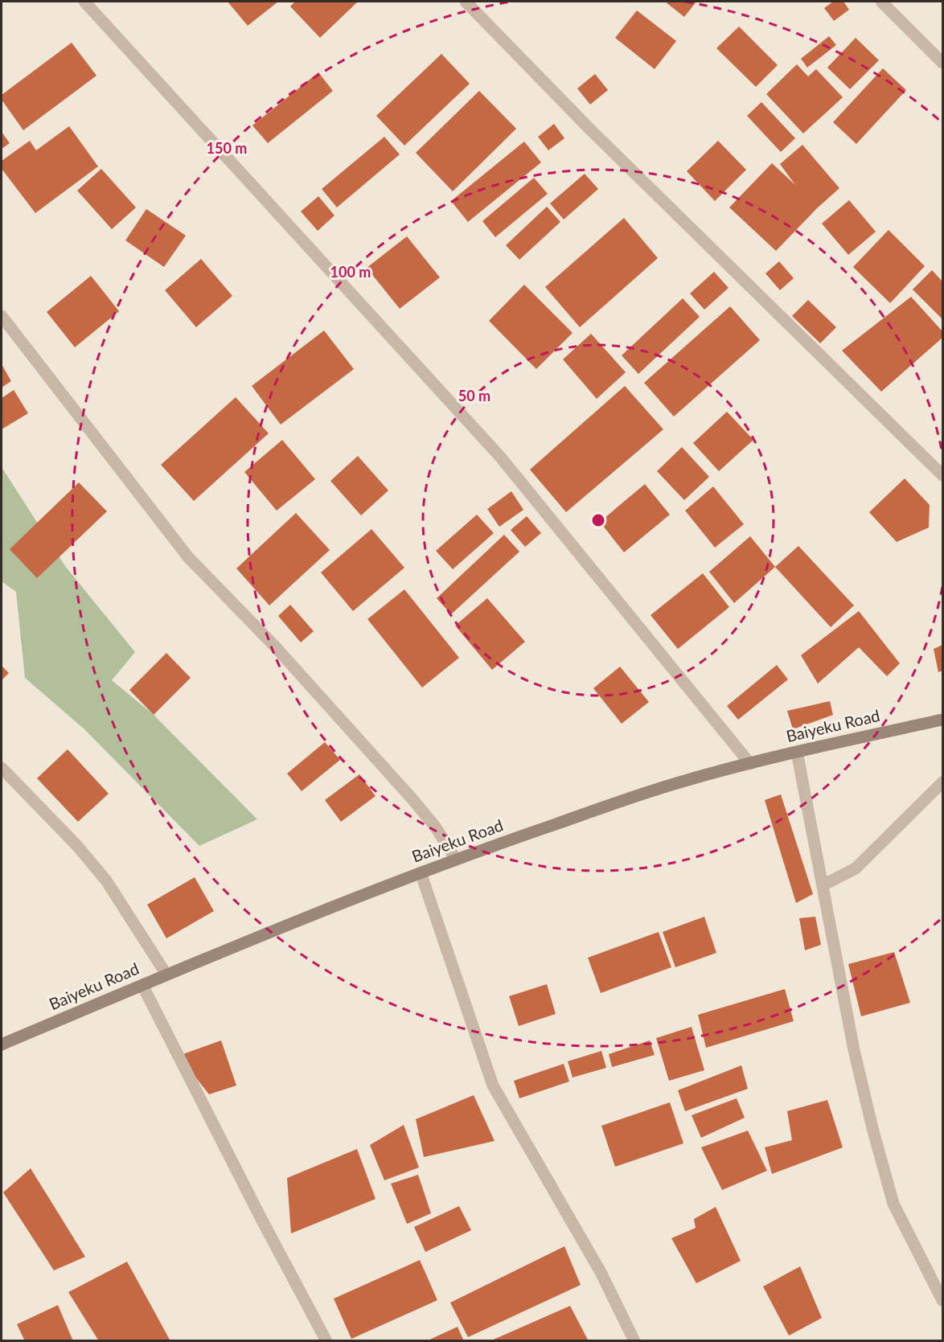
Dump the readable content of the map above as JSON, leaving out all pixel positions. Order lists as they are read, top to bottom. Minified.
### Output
{"streets":{"main road":["Baiyeku Road"]},"rings":["150 m","100 m","50 m"]}
